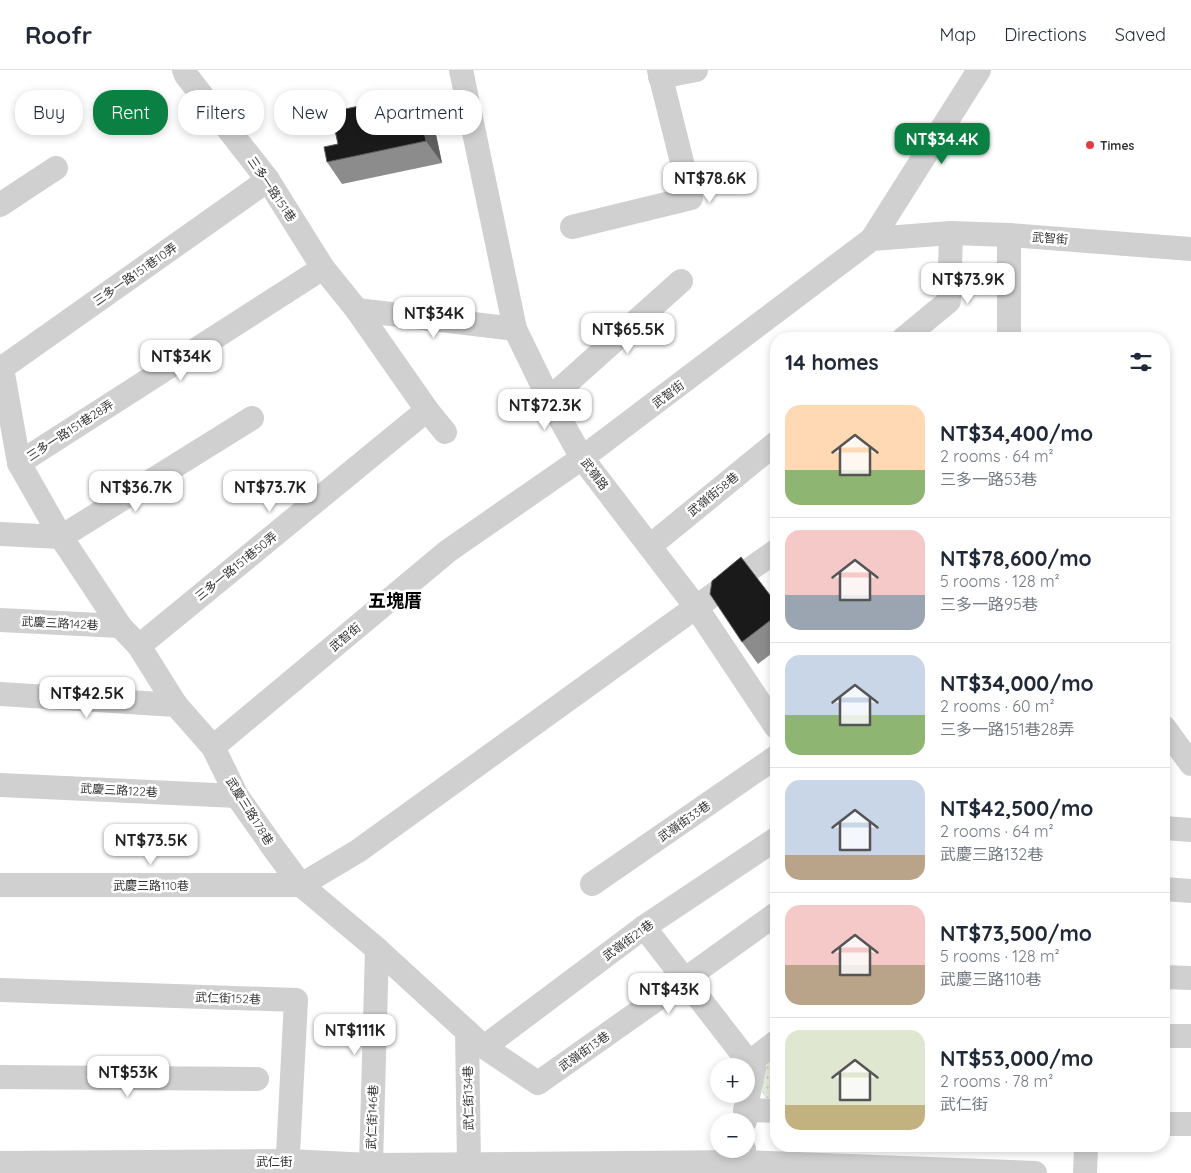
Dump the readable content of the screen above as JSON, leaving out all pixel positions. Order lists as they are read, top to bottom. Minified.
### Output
{"streets":{"street":["三多一路151巷","武智街","三多一路151巷10弄","三多一路151巷28弄","武嶺路","武嶺街58巷","三多一路151巷50弄","武慶三路142巷","武慶三路122巷","武慶三路178巷","武嶺街33巷","武慶三路110巷","武嶺街21巷","武仁街152巷","武嶺街13巷","武仁街134巷","武仁街146巷","武仁街"]},"crossings":[["三多一路151巷","三多一路151巷10弄"],["三多一路151巷","三多一路151巷28弄"],["三多一路151巷","三多一路151巷50弄"],["武智街","武嶺路"],["武智街","武慶三路178巷"],["三多一路151巷10弄","武慶三路178巷"],["三多一路151巷28弄","武慶三路178巷"],["武嶺路","武嶺街58巷"],["三多一路151巷50弄","武慶三路178巷"],["武慶三路142巷","武慶三路178巷"],["武慶三路122巷","武慶三路178巷"],["武慶三路178巷","武慶三路110巷"],["武慶三路178巷","武嶺街21巷"],["武慶三路178巷","武嶺街13巷"],["武慶三路178巷","武仁街134巷"],["武慶三路178巷","武仁街146巷"],["武嶺街21巷","武仁街134巷"],["武仁街152巷","武仁街"],["武仁街134巷","武仁街"],["武仁街146巷","武仁街"]],"districts":["五塊厝"],"places":["Times"],"page":{"header":"Roofr","nav":["Map","Directions","Saved"],"chip":["Buy","Rent","Filters","New","Apartment"],"price":["NT$34.4K","NT$78.6K","NT$73.9K","NT$34K","NT$65.5K","NT$34K","NT$72.3K","NT$36.7K","NT$73.7K","NT$42.5K","NT$73.5K","NT$43K","NT$111K","NT$53K"],"heading":"14 homes","list":[{"name":"NT$34,400/mo","note":"2 rooms · 64 m² · 三多一路53巷"},{"name":"NT$78,600/mo","note":"5 rooms · 128 m² · 三多一路95巷"},{"name":"NT$34,000/mo","note":"2 rooms · 60 m² · 三多一路151巷28弄"},{"name":"NT$42,500/mo","note":"2 rooms · 64 m² · 武慶三路132巷"},{"name":"NT$73,500/mo","note":"5 rooms · 128 m² · 武慶三路110巷"},{"name":"NT$53,000/mo","note":"2 rooms · 78 m² · 武仁街"}],"map_buttons":["+","−"]}}
